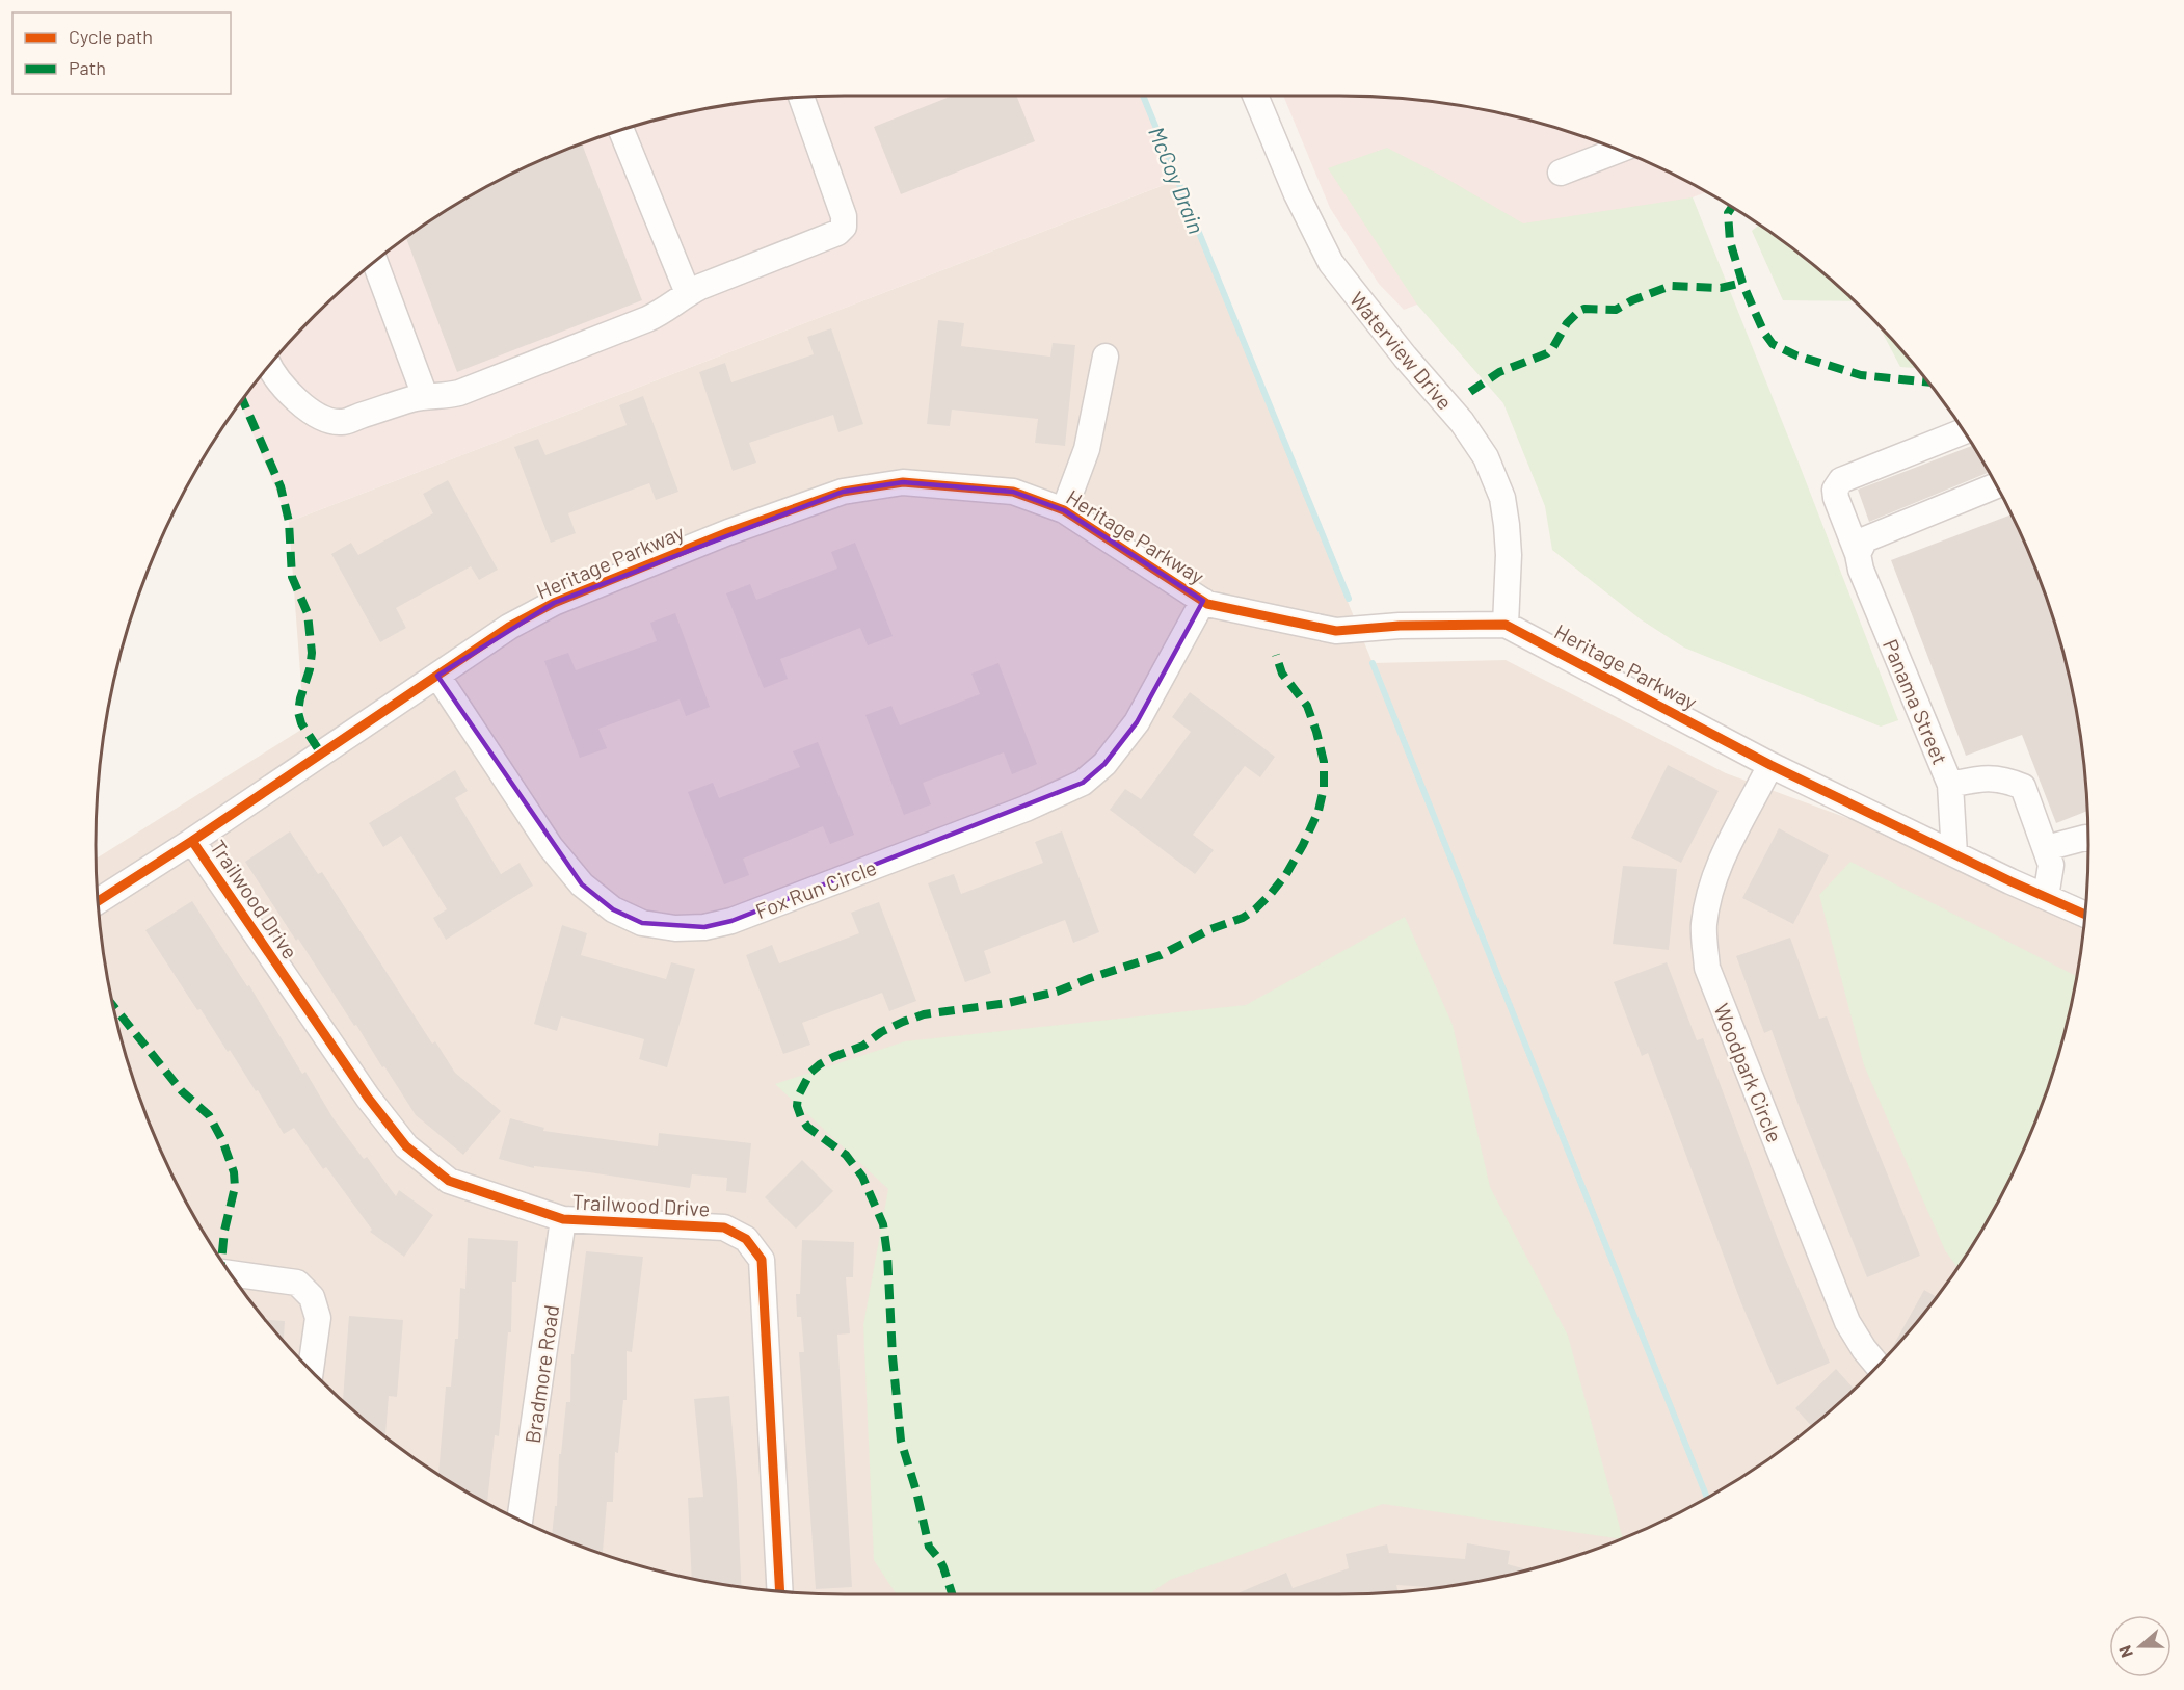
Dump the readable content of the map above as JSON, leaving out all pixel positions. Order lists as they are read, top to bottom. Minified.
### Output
{"streets":{"street":["Waterview Drive","Heritage Parkway","Panama Street","Fox Run Circle","Trailwood Drive","Woodpark Circle","Bradmore Road"]},"crossings":[["Waterview Drive","Heritage Parkway"],["Heritage Parkway","Panama Street"],["Heritage Parkway","Fox Run Circle"],["Heritage Parkway","Trailwood Drive"],["Heritage Parkway","Woodpark Circle"],["Trailwood Drive","Bradmore Road"]],"water":["McCoy Drain"],"legend":["Cycle path","Path"],"north":"left"}
